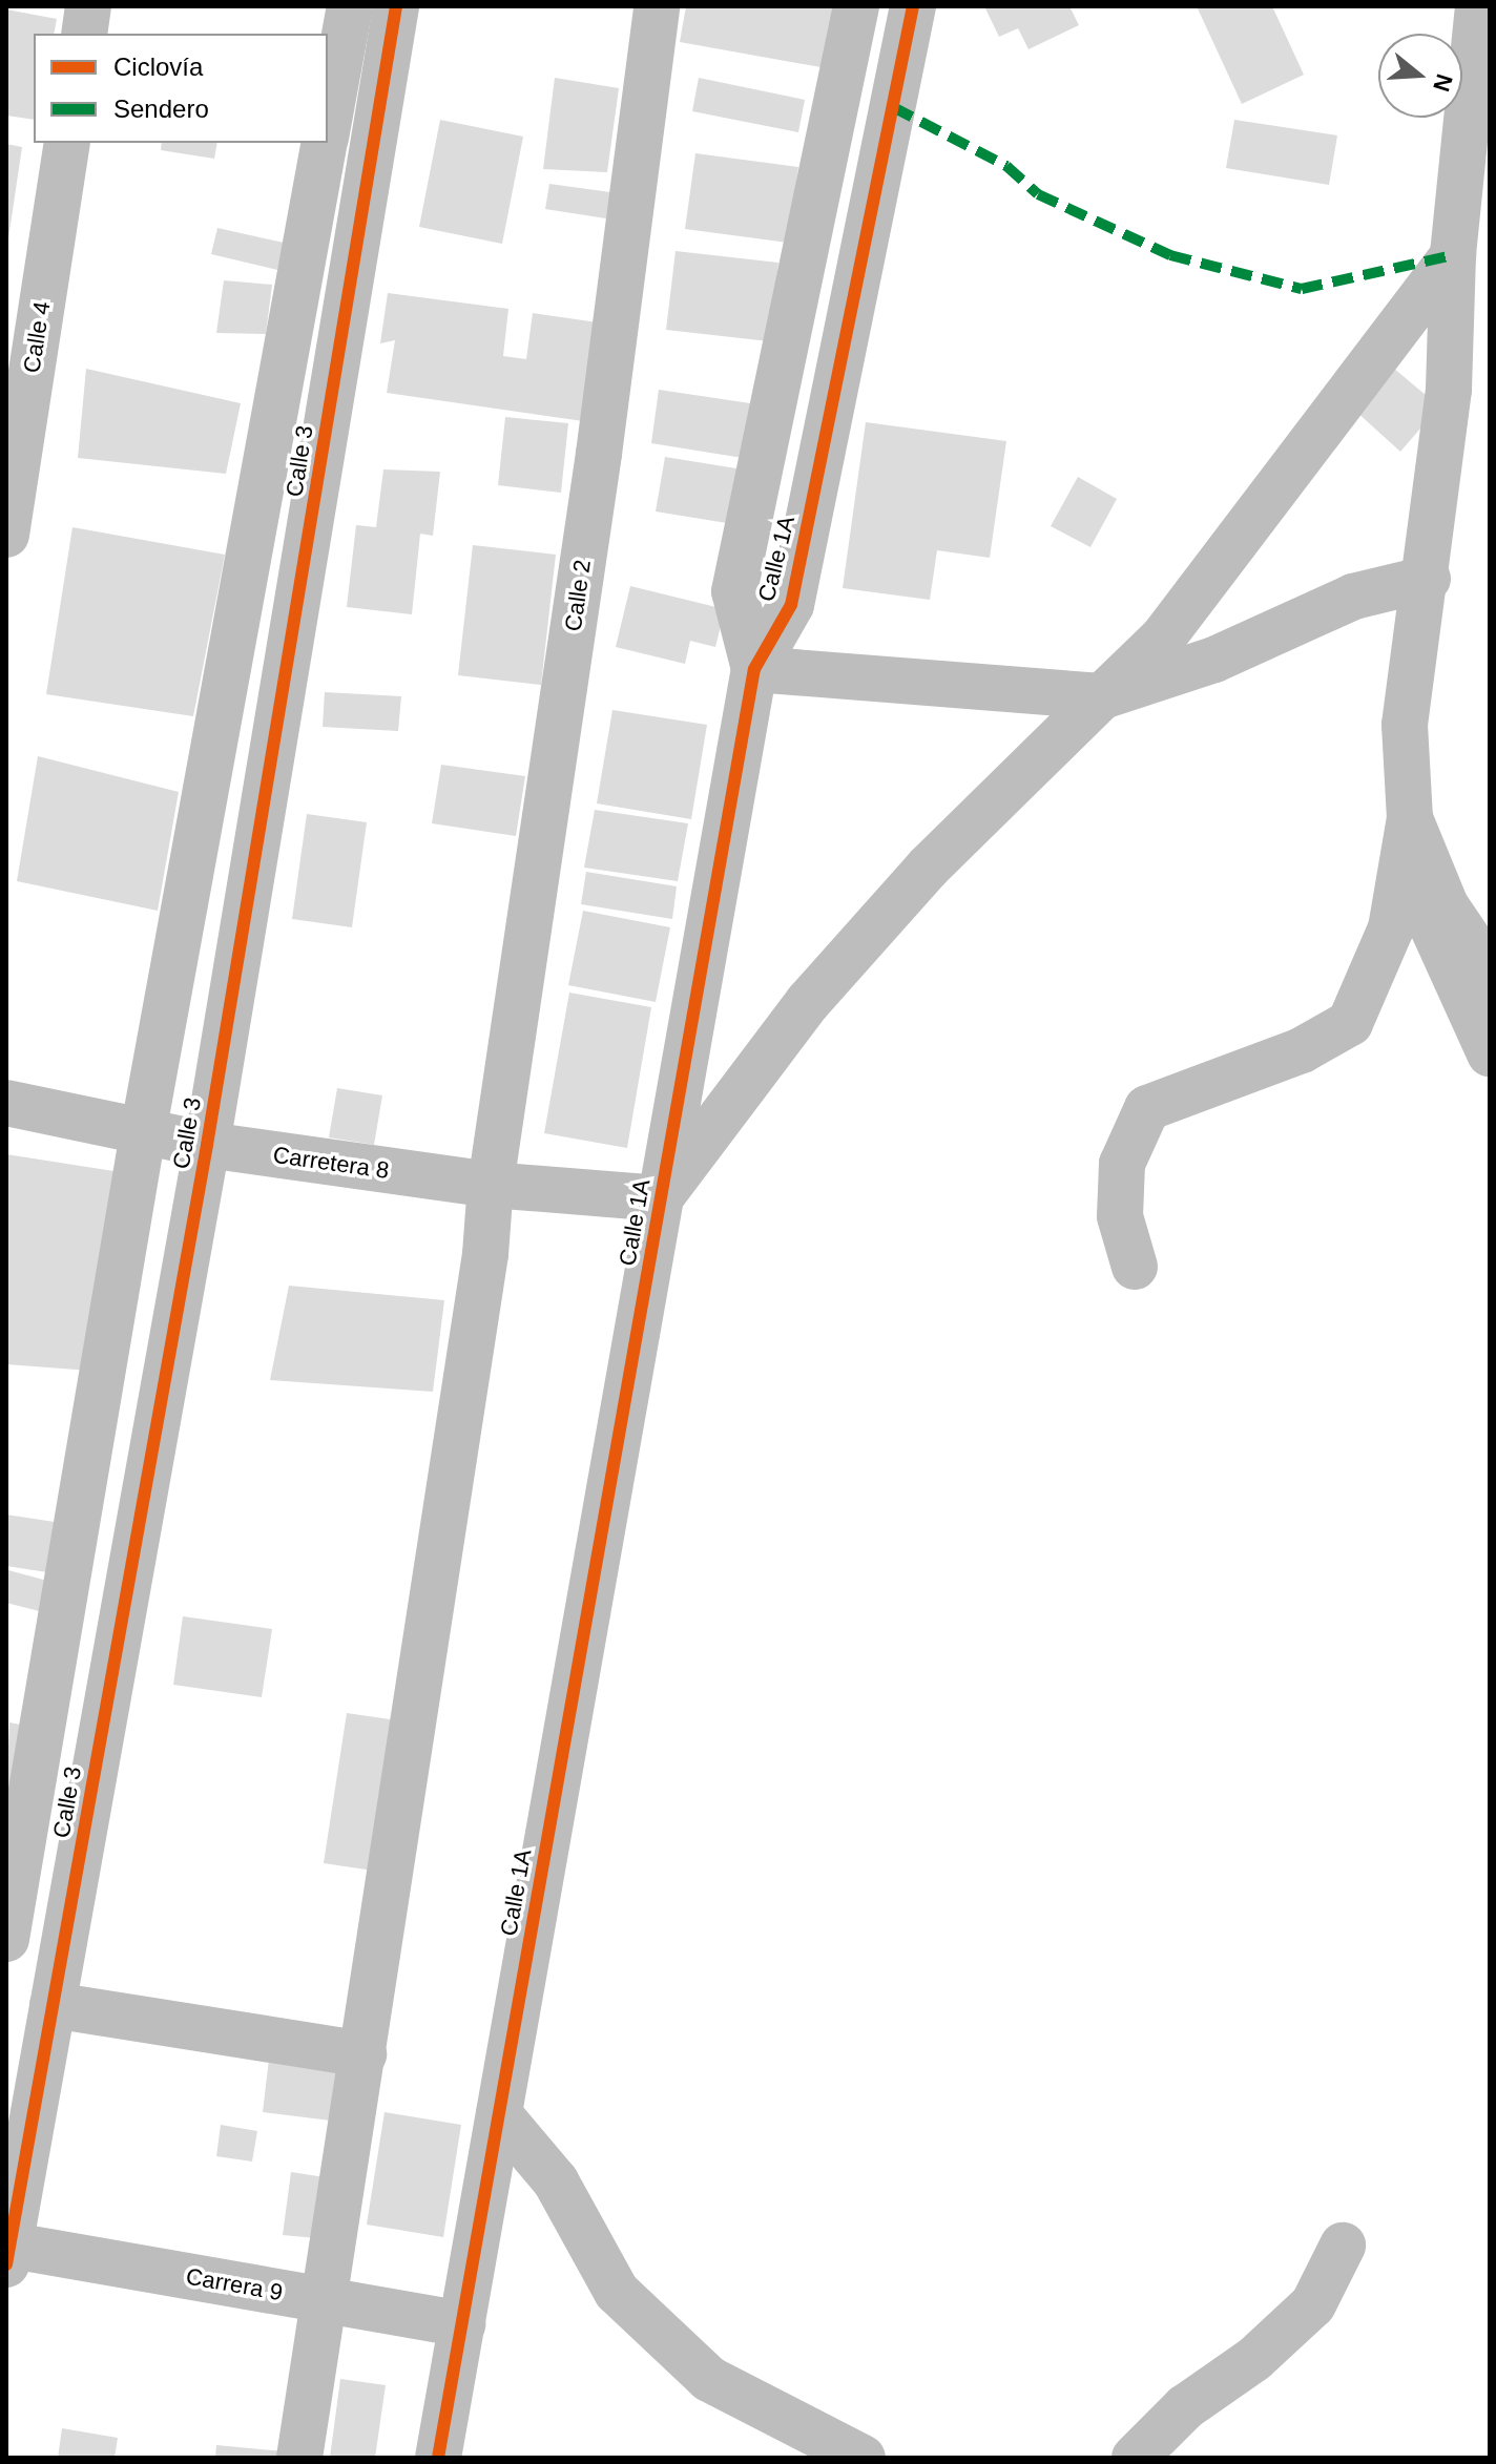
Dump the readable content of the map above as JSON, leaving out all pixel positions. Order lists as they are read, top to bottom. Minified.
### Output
{"streets":{"street":["Calle 4","Calle 3","Calle 1A","Calle 2","Carretera 8","Carrera 9"]},"crossings":[["Calle 3","Carretera 8"],["Calle 3","Carrera 9"],["Calle 1A","Carretera 8"],["Calle 1A","Carrera 9"],["Calle 2","Carretera 8"],["Calle 2","Carrera 9"]],"legend":["Ciclovía","Sendero"],"north":"right"}
